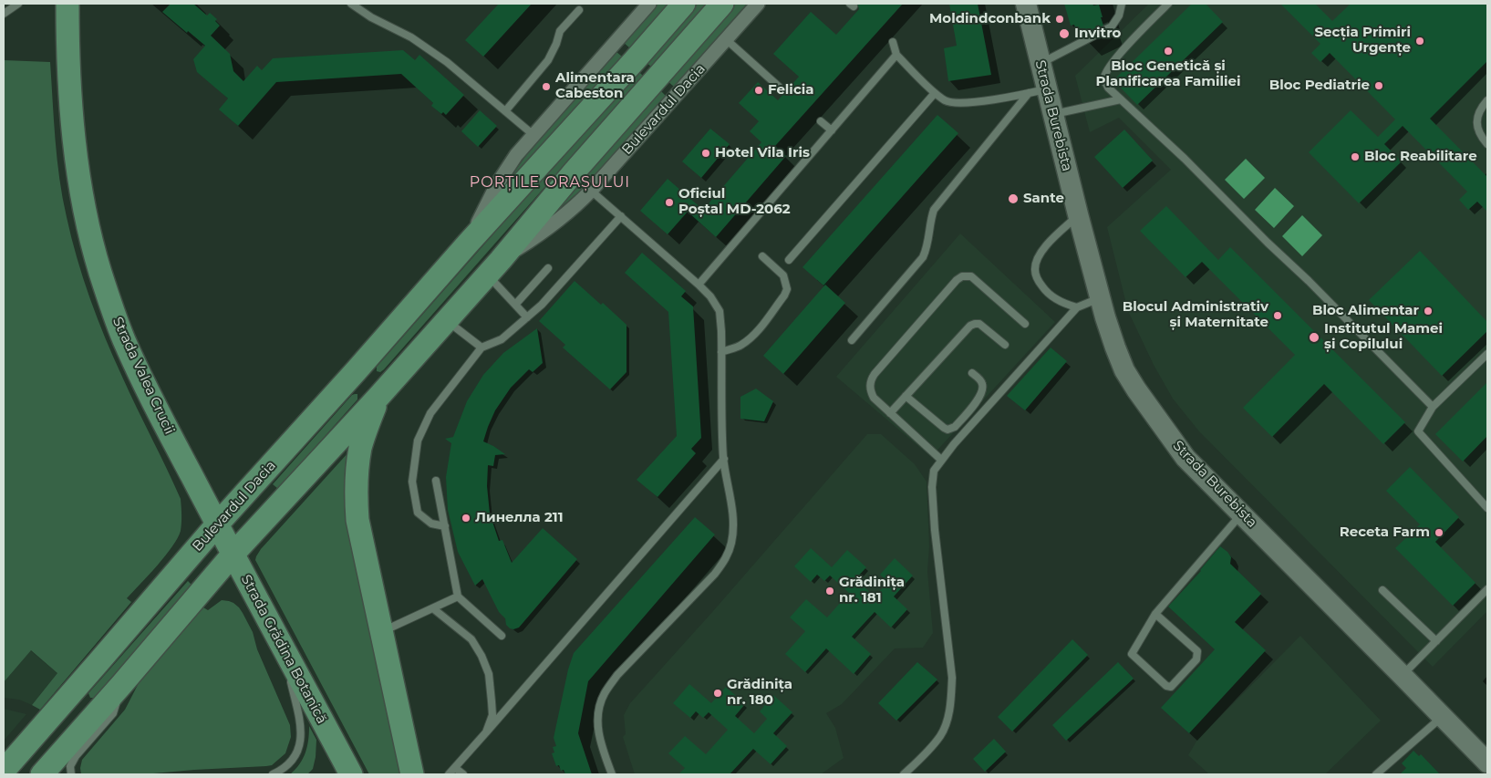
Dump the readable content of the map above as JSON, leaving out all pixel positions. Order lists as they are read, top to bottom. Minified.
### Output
{"streets":{"main road":["Bulevardul Dacia","Strada Burebista","Strada Valea Crucii","Strada Grădina Botanică"]},"crossings":[["Bulevardul Dacia","Strada Valea Crucii"],["Bulevardul Dacia","Strada Grădina Botanică"],["Strada Valea Crucii","Strada Grădina Botanică"]],"districts":["PORȚILE ORAȘULUI"],"places":["Moldindconbank","Invitro","Secția Primiri Urgențe","Bloc Genetică și Planificarea Familiei","Bloc Pediatrie","Alimentara Cabeston","Felicia","Hotel Vila Iris","Bloc Reabilitare","Sante","Oficiul Poștal MD-2062","Bloc Alimentar","Blocul Administrativ și Maternitate","Institutul Mamei și Copilului","Линелла 211","Receta Farm","Grădinița nr. 181","Grădinița nr. 180"]}
